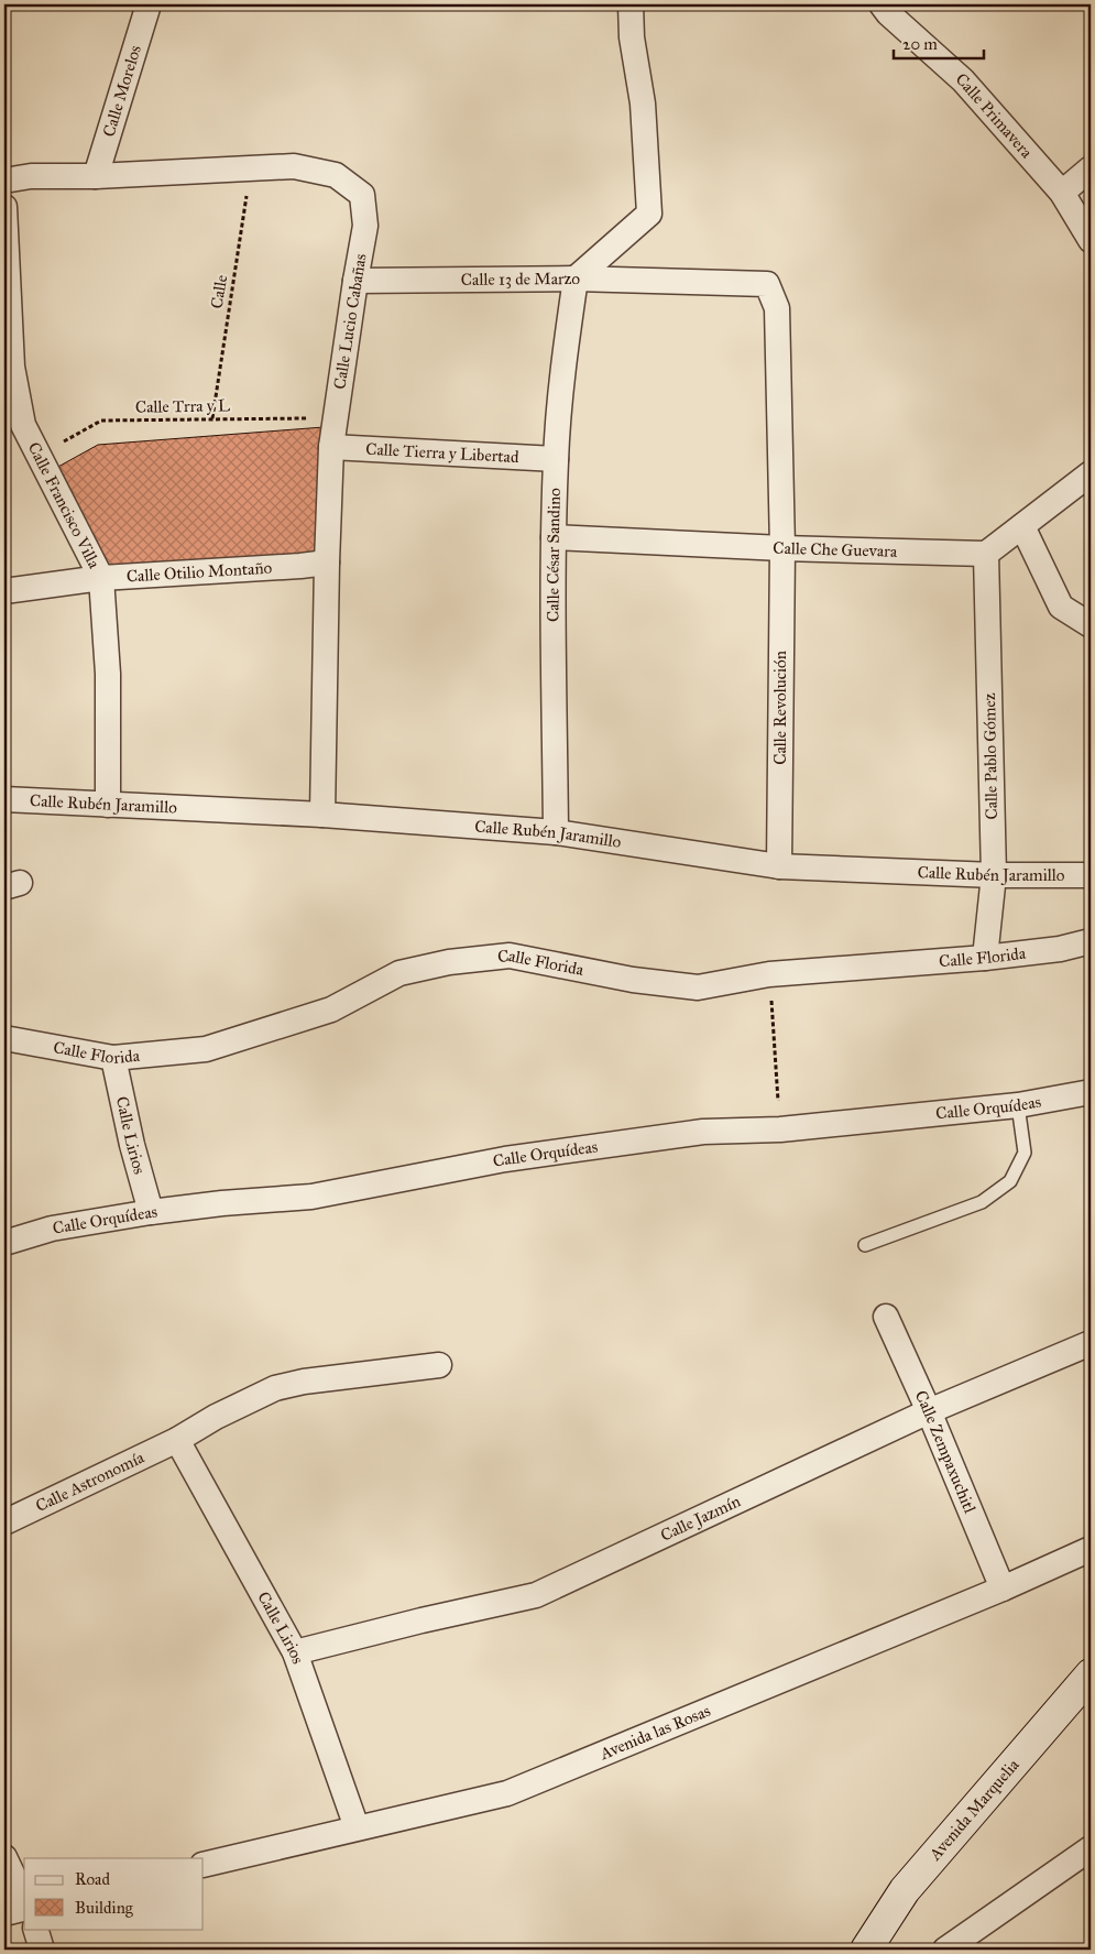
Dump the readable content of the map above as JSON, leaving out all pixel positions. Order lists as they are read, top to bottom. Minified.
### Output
{"streets":{"main road":["Avenida Marquelia"],"street":["Calle Morelos","Calle Primavera","Calle 13 de Marzo","Calle Lucio Cabañas","Calle Tierra y Libertad","Calle Francisco Villa","Calle Che Guevara","Calle César Sandino","Calle Otilio Montaño","Calle Revolución","Calle Pablo Gómez","Calle Rubén Jaramillo","Calle Florida","Calle Orquídeas","Calle Lirios","Calle Zempaxuchitl","Calle Astronomía","Calle Jazmín","Avenida las Rosas"],"path":["Calle","Calle Trra y L"]},"crossings":[["Calle Morelos","Calle Lucio Cabañas"],["Calle 13 de Marzo","Calle Lucio Cabañas"],["Calle 13 de Marzo","Calle César Sandino"],["Calle 13 de Marzo","Calle Revolución"],["Calle","Calle Lucio Cabañas"],["Calle","Calle Trra y L"],["Calle Lucio Cabañas","Calle Trra y L"],["Calle Lucio Cabañas","Calle Tierra y Libertad"],["Calle Lucio Cabañas","Calle Otilio Montaño"],["Calle Lucio Cabañas","Calle Rubén Jaramillo"],["Calle Trra y L","Calle Francisco Villa"],["Calle Tierra y Libertad","Calle César Sandino"],["Calle Francisco Villa","Calle Otilio Montaño"],["Calle Francisco Villa","Calle Rubén Jaramillo"],["Calle Che Guevara","Calle César Sandino"],["Calle Che Guevara","Calle Revolución"],["Calle Che Guevara","Calle Pablo Gómez"],["Calle César Sandino","Calle Revolución"],["Calle César Sandino","Calle Rubén Jaramillo"],["Calle Revolución","Calle Rubén Jaramillo"],["Calle Pablo Gómez","Calle Rubén Jaramillo"],["Calle Pablo Gómez","Calle Florida"],["Calle Florida","Calle Lirios"],["Calle Orquídeas","Calle Lirios"],["Calle Lirios","Calle Astronomía"],["Calle Lirios","Calle Jazmín"],["Calle Lirios","Avenida las Rosas"],["Calle Zempaxuchitl","Calle Jazmín"],["Calle Zempaxuchitl","Avenida las Rosas"]],"legend":["Road","Building"],"scale_bar":"20 m"}
